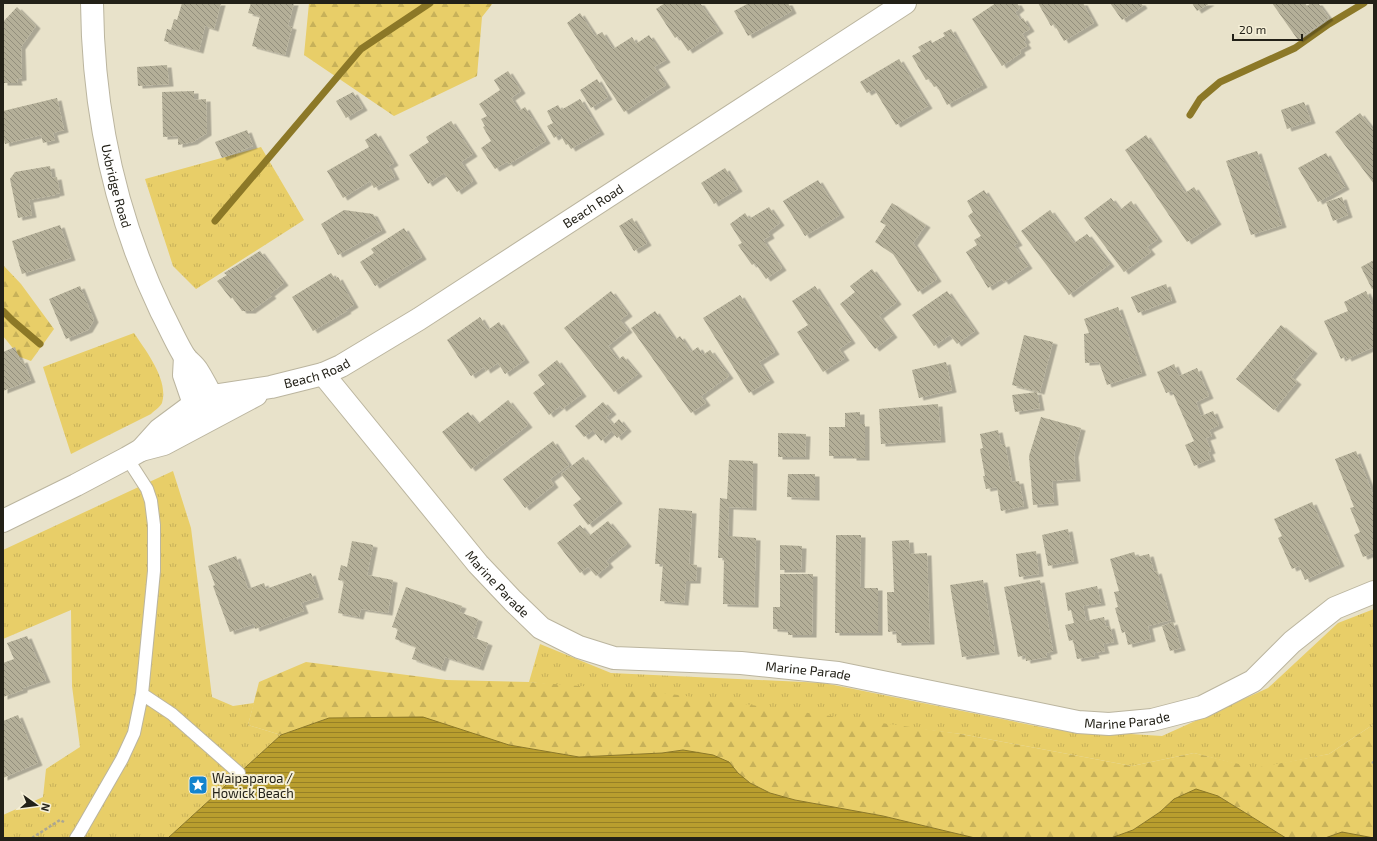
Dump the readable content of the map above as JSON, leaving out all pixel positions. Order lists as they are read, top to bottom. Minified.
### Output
{"streets":{"street":["Uxbridge Road","Beach Road","Marine Parade"]},"crossings":[["Uxbridge Road","Beach Road"],["Beach Road","Marine Parade"]],"places":{"place":["Waipaparoa / Howick Beach"]},"scale_bar":"20 m","north":"right"}
